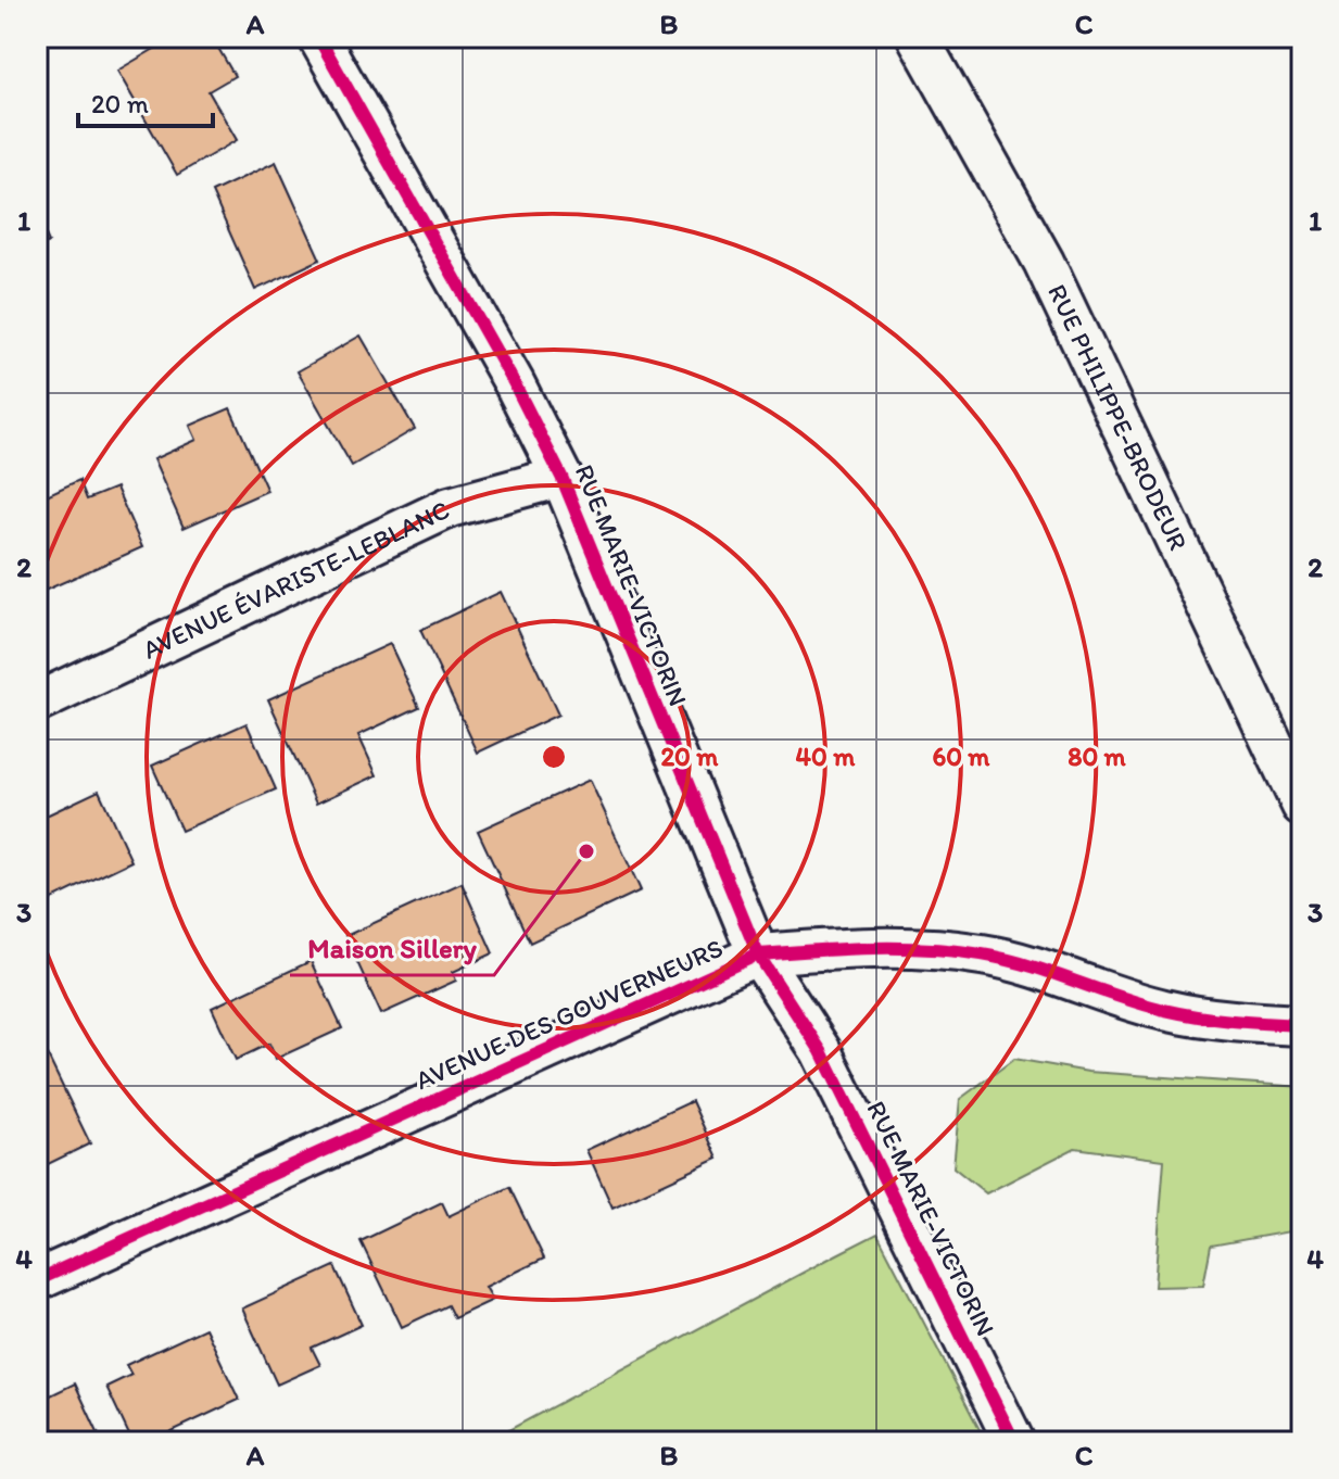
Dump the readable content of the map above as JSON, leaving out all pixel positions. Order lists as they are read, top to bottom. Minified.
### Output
{"streets":{"street":["RUE PHILIPPE-BRODEUR","AVENUE ÉVARISTE-LEBLANC","RUE MARIE-VICTORIN","AVENUE DES GOUVERNEURS"]},"crossings":[["AVENUE ÉVARISTE-LEBLANC","RUE MARIE-VICTORIN"],["RUE MARIE-VICTORIN","AVENUE DES GOUVERNEURS"]],"places":["Maison Sillery"],"scale_bar":"20 m","grid":{"columns":["A","B","C"],"rows":["1","2","3","4"]},"rings":["20 m","40 m","60 m","80 m"]}
